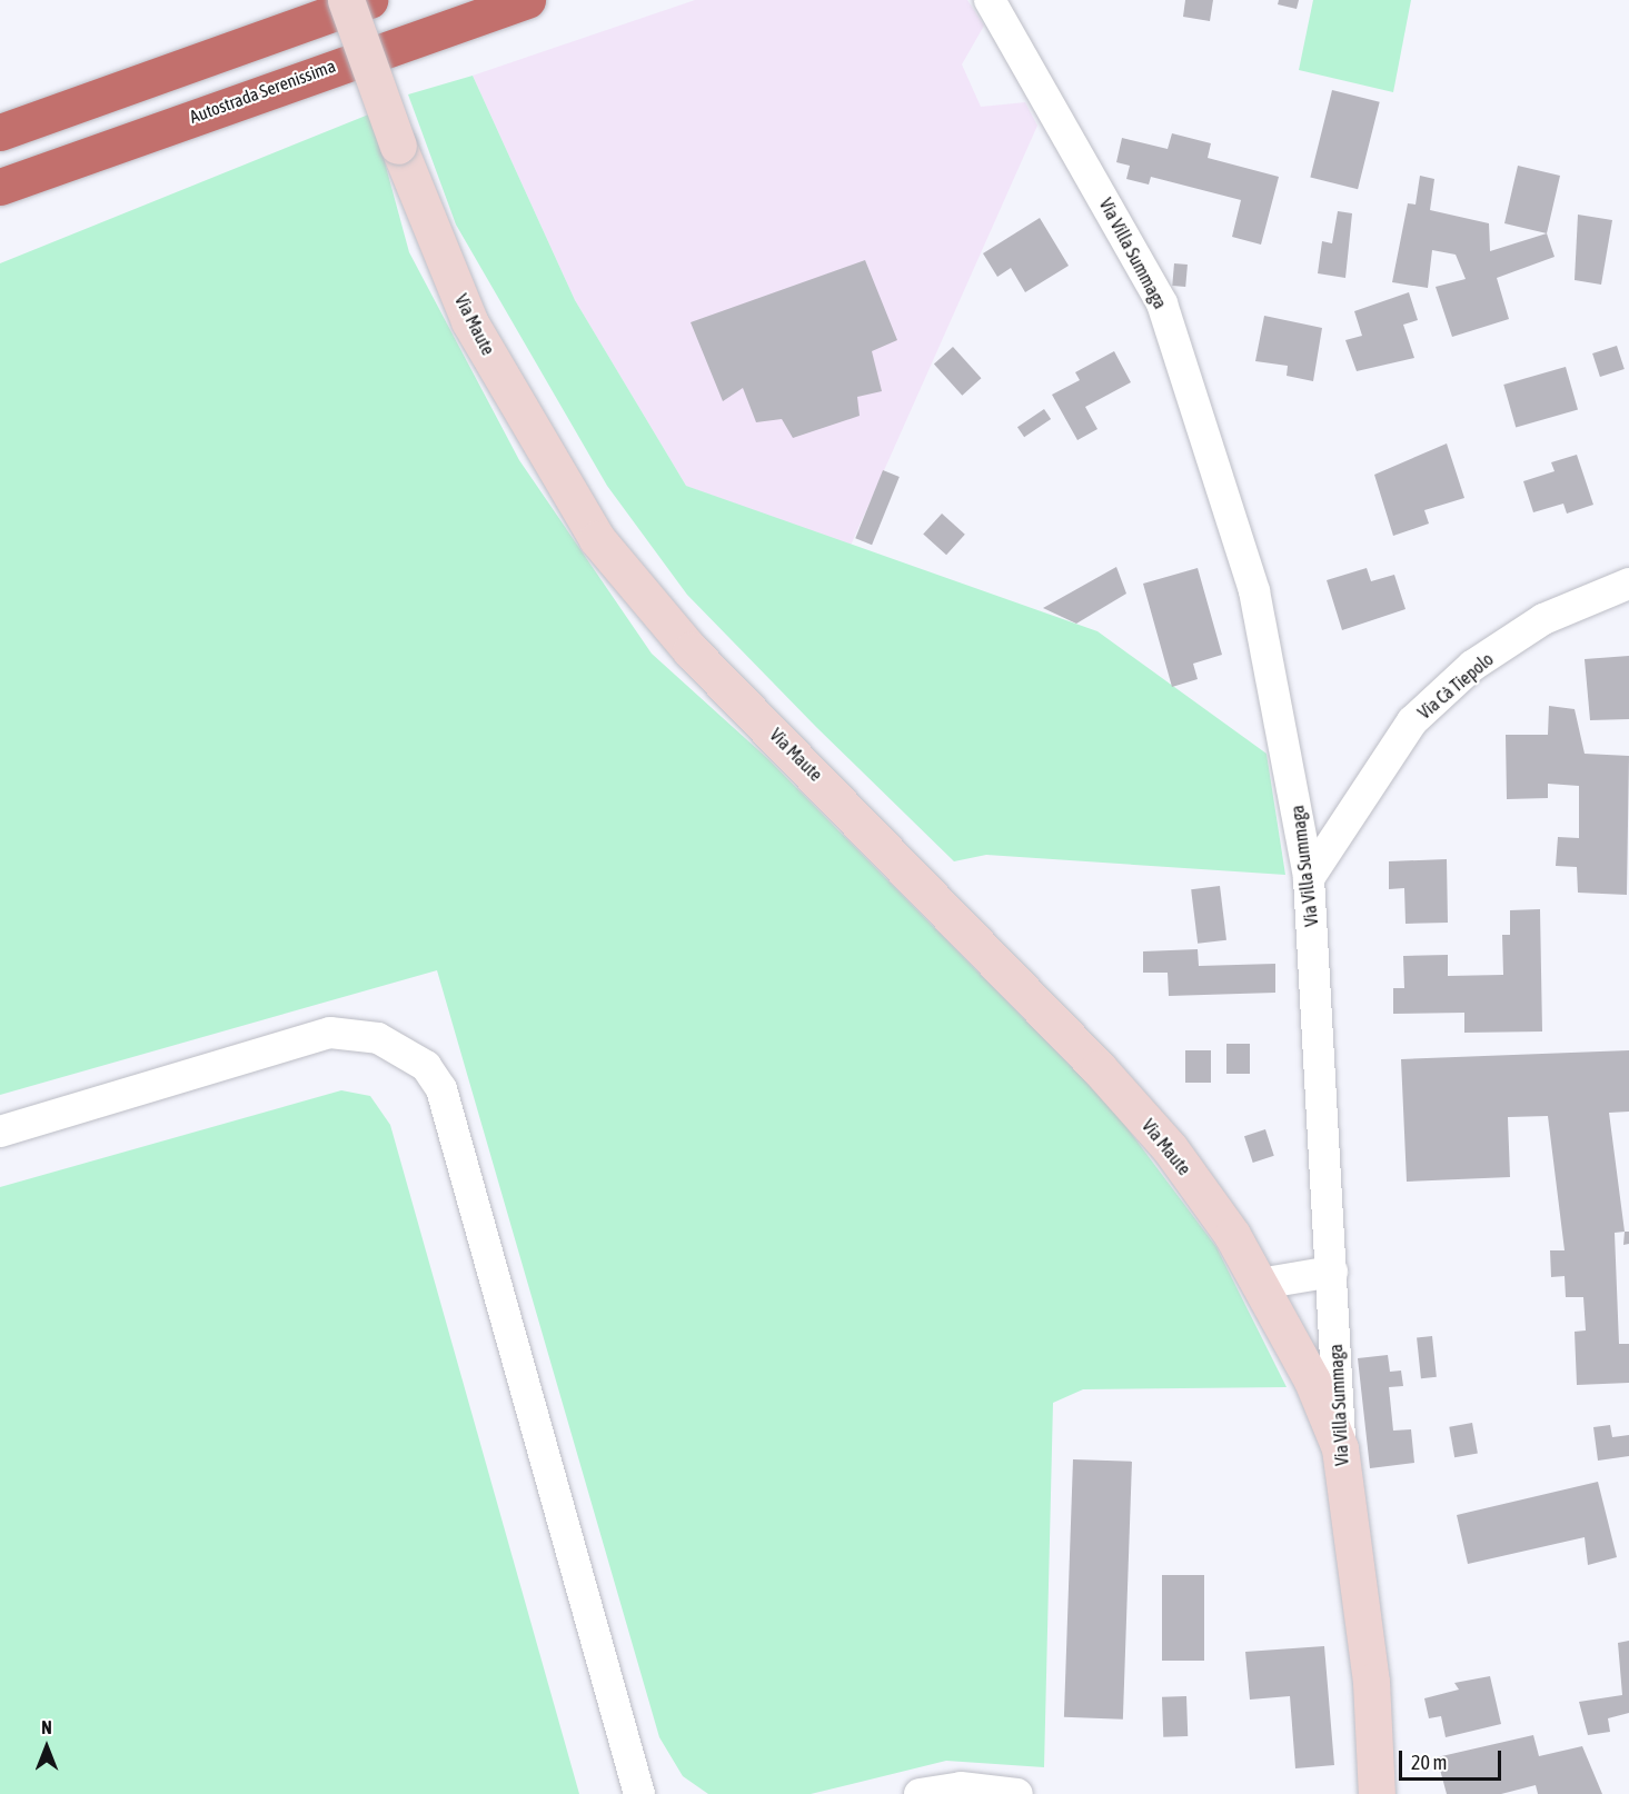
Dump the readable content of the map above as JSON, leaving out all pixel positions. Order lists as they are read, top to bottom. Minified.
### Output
{"streets":{"highway":["Autostrada Serenissima"],"street":["Via Villa Summaga","Via Maute","Via Cà Tiepolo"]},"crossings":[["Via Villa Summaga","Via Maute"],["Via Villa Summaga","Via Cà Tiepolo"]],"scale_bar":"20 m","north":"top"}
